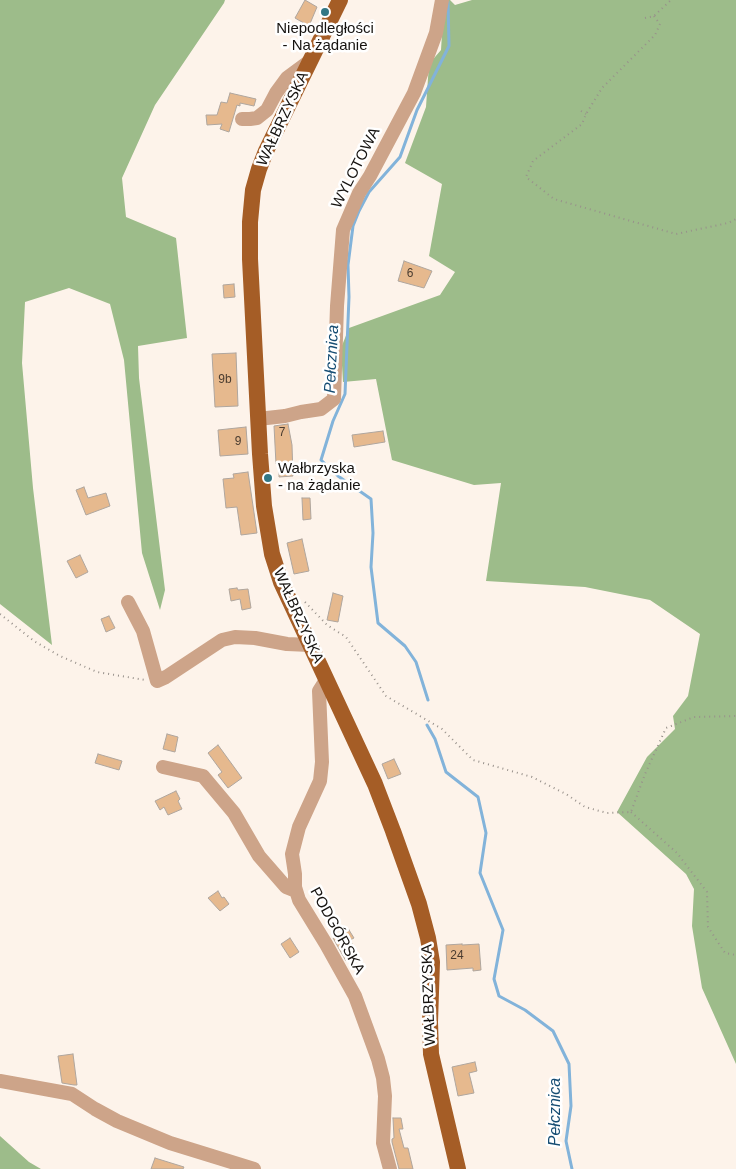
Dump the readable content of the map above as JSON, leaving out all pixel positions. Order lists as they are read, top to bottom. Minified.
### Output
{"streets":{"main road":["WAŁBRZYSKA"],"street":["WYLOTOWA","PODGÓRSKA"]},"crossings":[["WAŁBRZYSKA","WYLOTOWA"],["WAŁBRZYSKA","PODGÓRSKA"]],"water":["Pełcznica"],"places":["Niepodległości - Na żądanie","Wałbrzyska - na żądanie"],"house_numbers":["6","9b","7","9","24"]}
